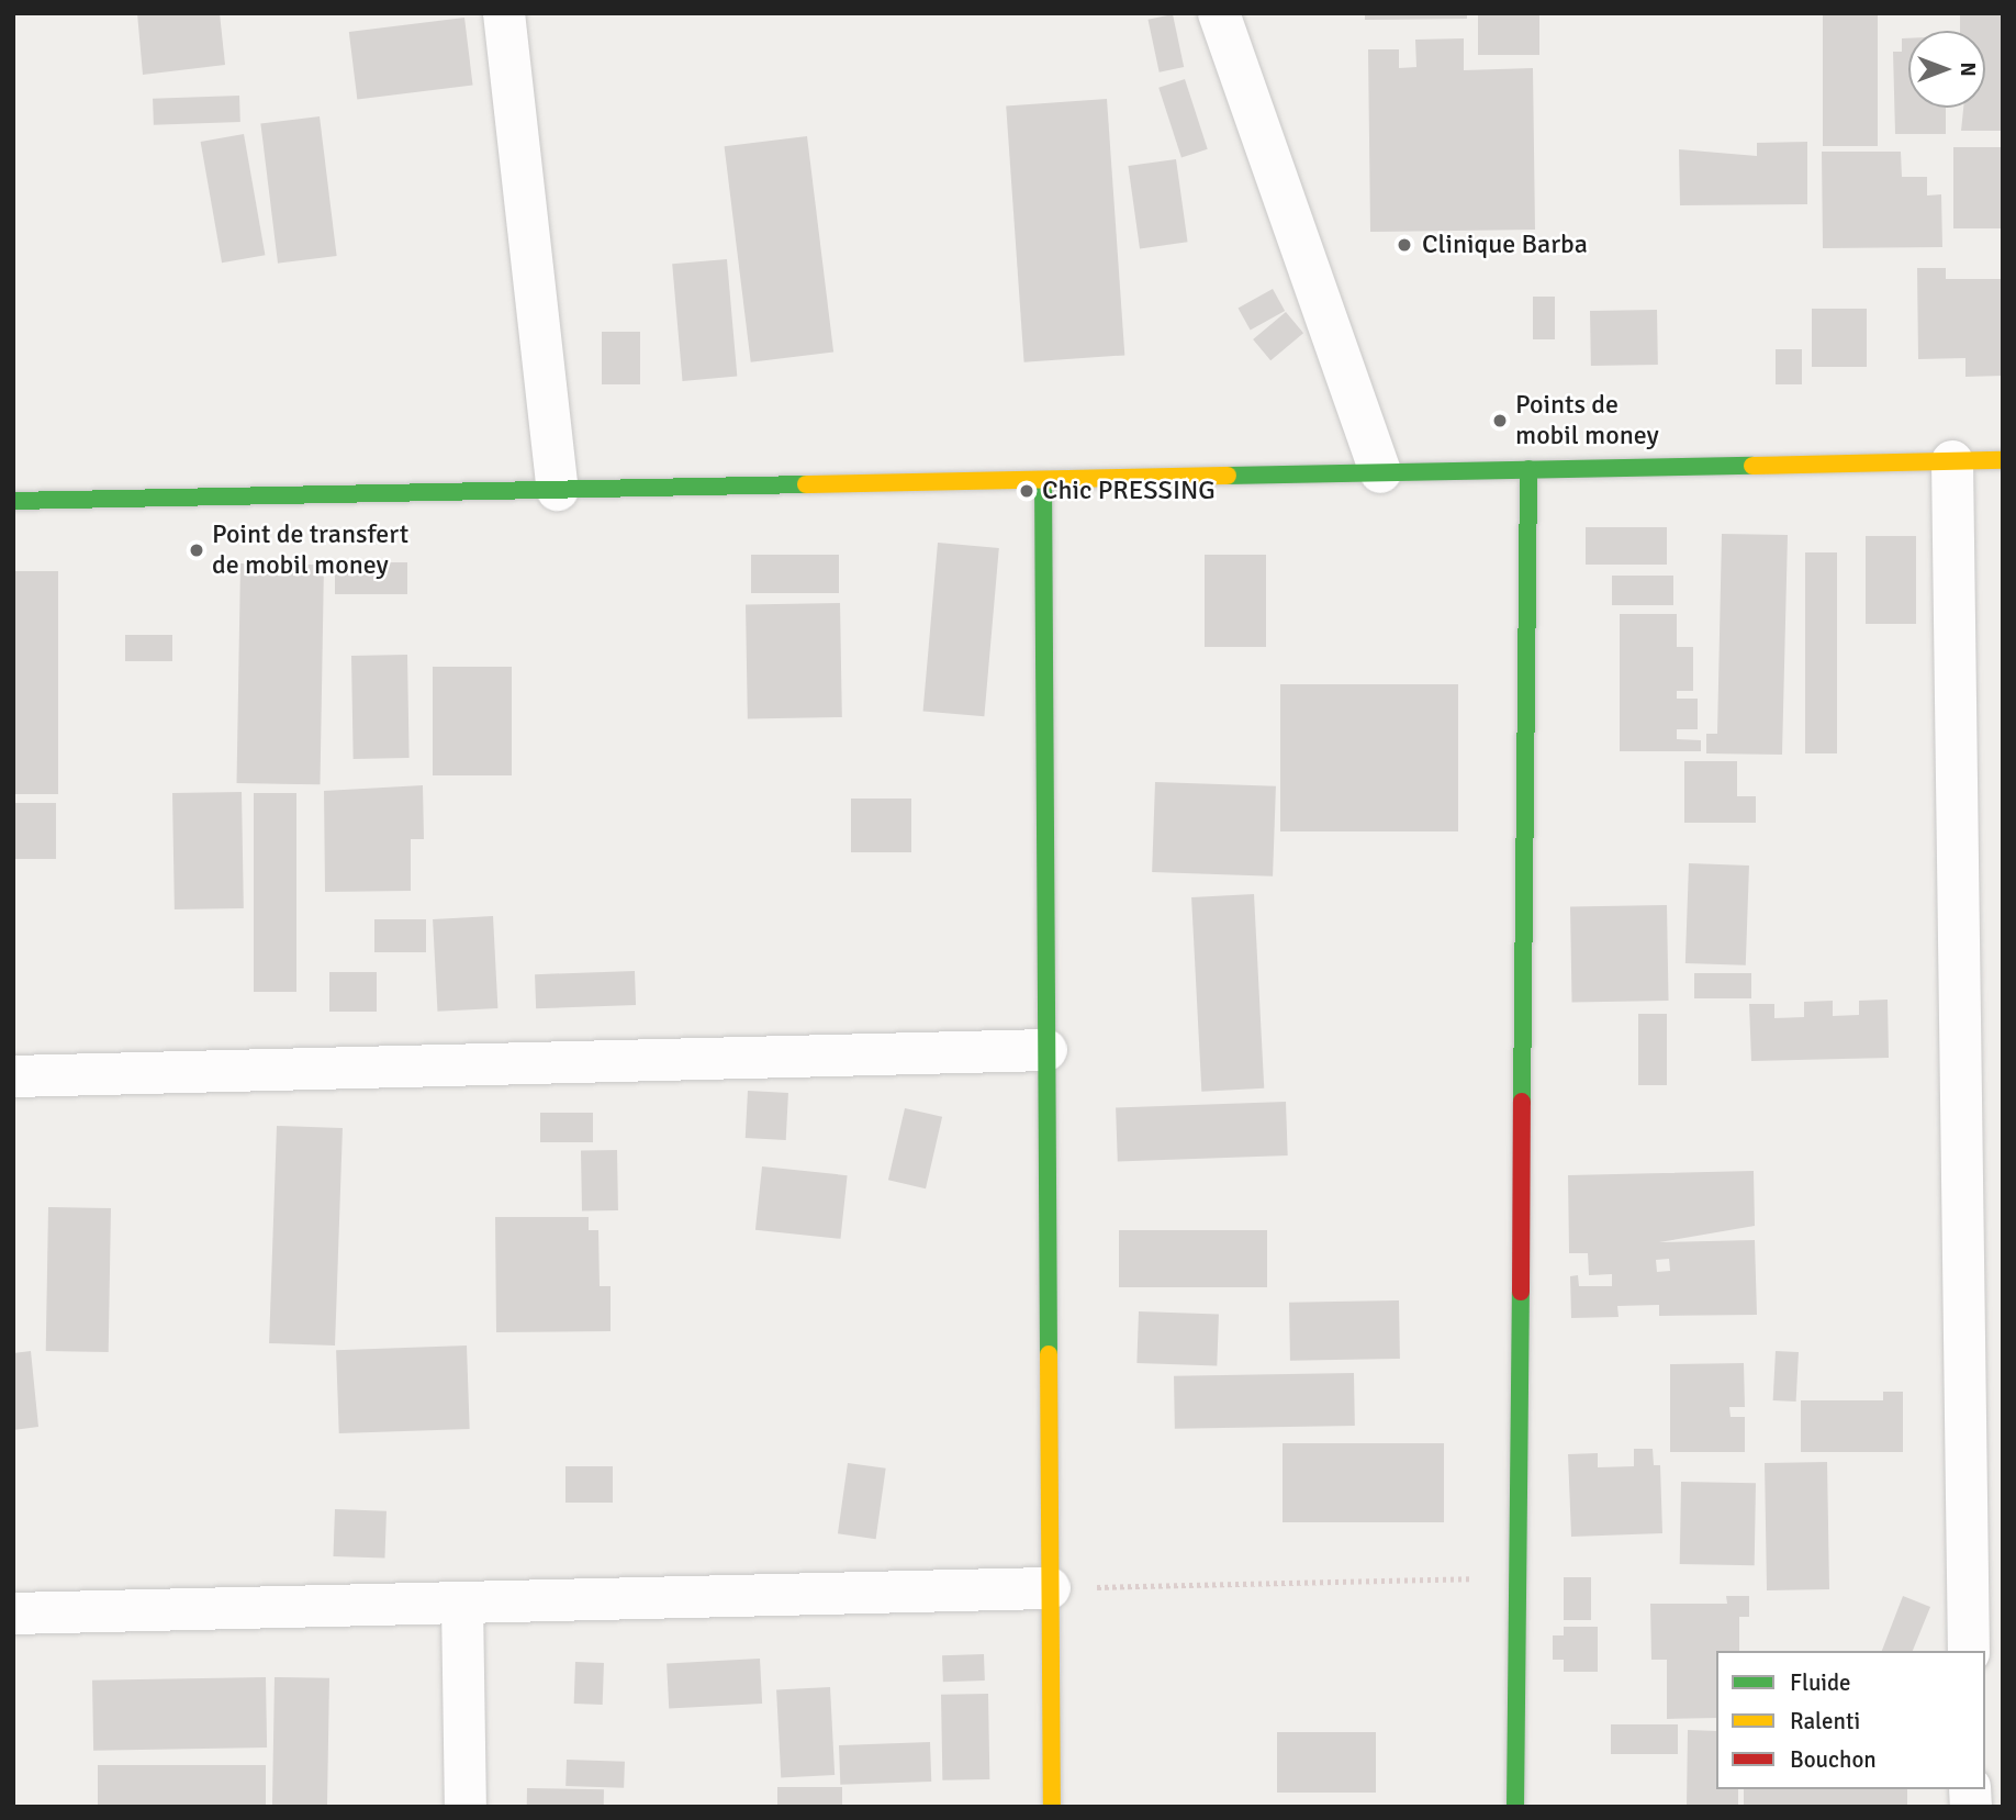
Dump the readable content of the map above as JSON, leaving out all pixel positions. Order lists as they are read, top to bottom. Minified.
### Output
{"places":["Clinique Barba","Points de mobil money","Chic PRESSING","Point de transfert de mobil money"],"legend":["Fluide","Ralenti","Bouchon"],"north":"right"}
